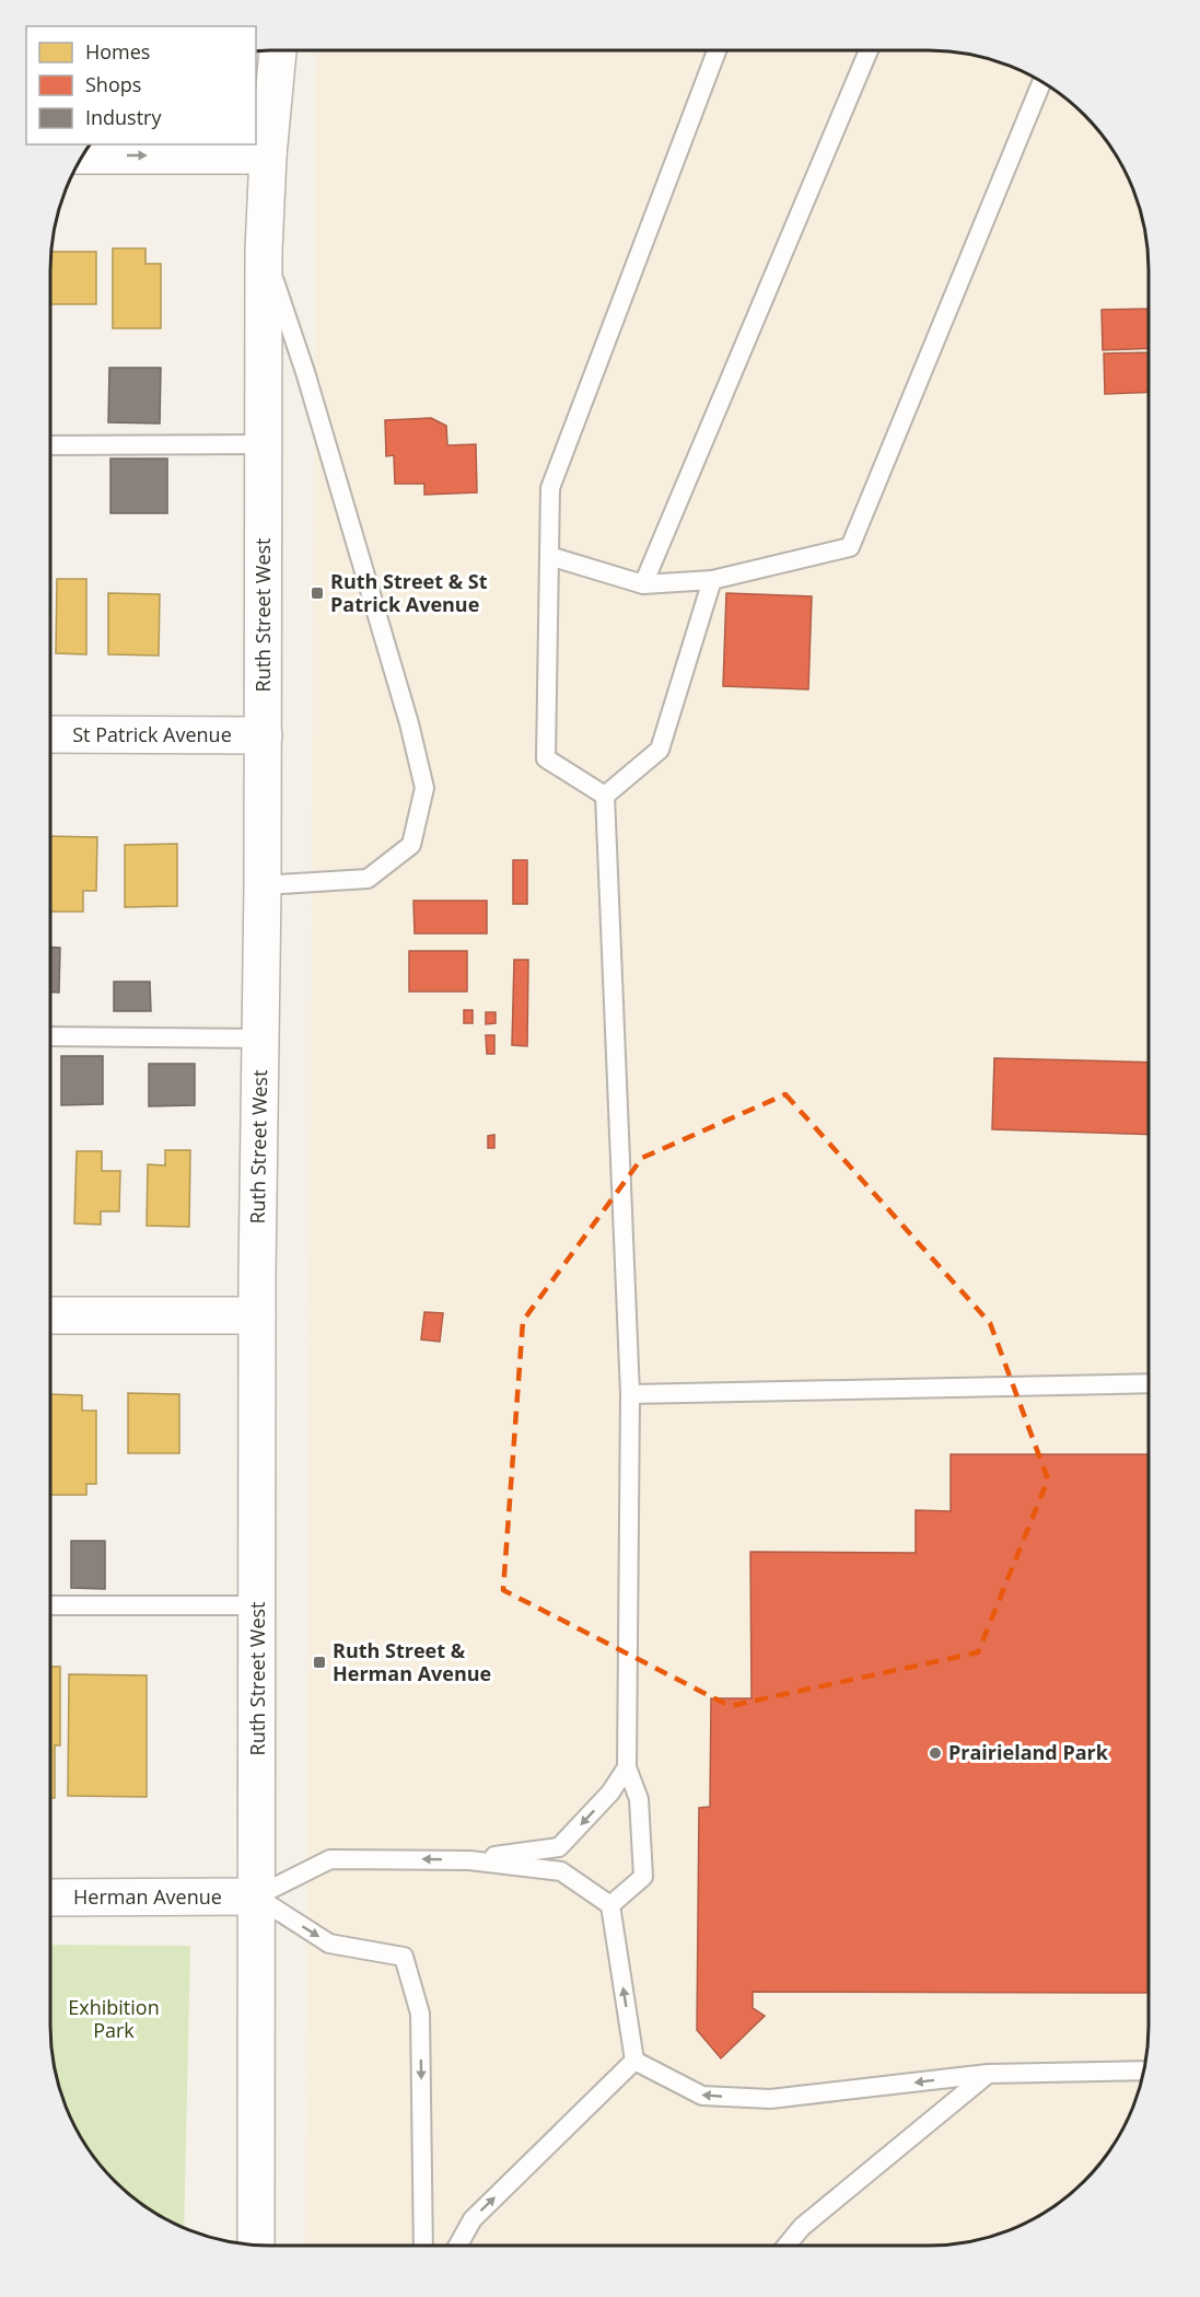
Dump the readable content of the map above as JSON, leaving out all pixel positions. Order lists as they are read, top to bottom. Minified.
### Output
{"streets":{"street":["Ruth Street West","St Patrick Avenue","Herman Avenue"]},"crossings":[["Ruth Street West","St Patrick Avenue"],["Ruth Street West","Herman Avenue"]],"parks":["Exhibition Park"],"places":{"transit":["Ruth Street & St Patrick Avenue","Ruth Street & Herman Avenue"],"other":["Prairieland Park"]},"legend":["Homes","Shops","Industry"]}
